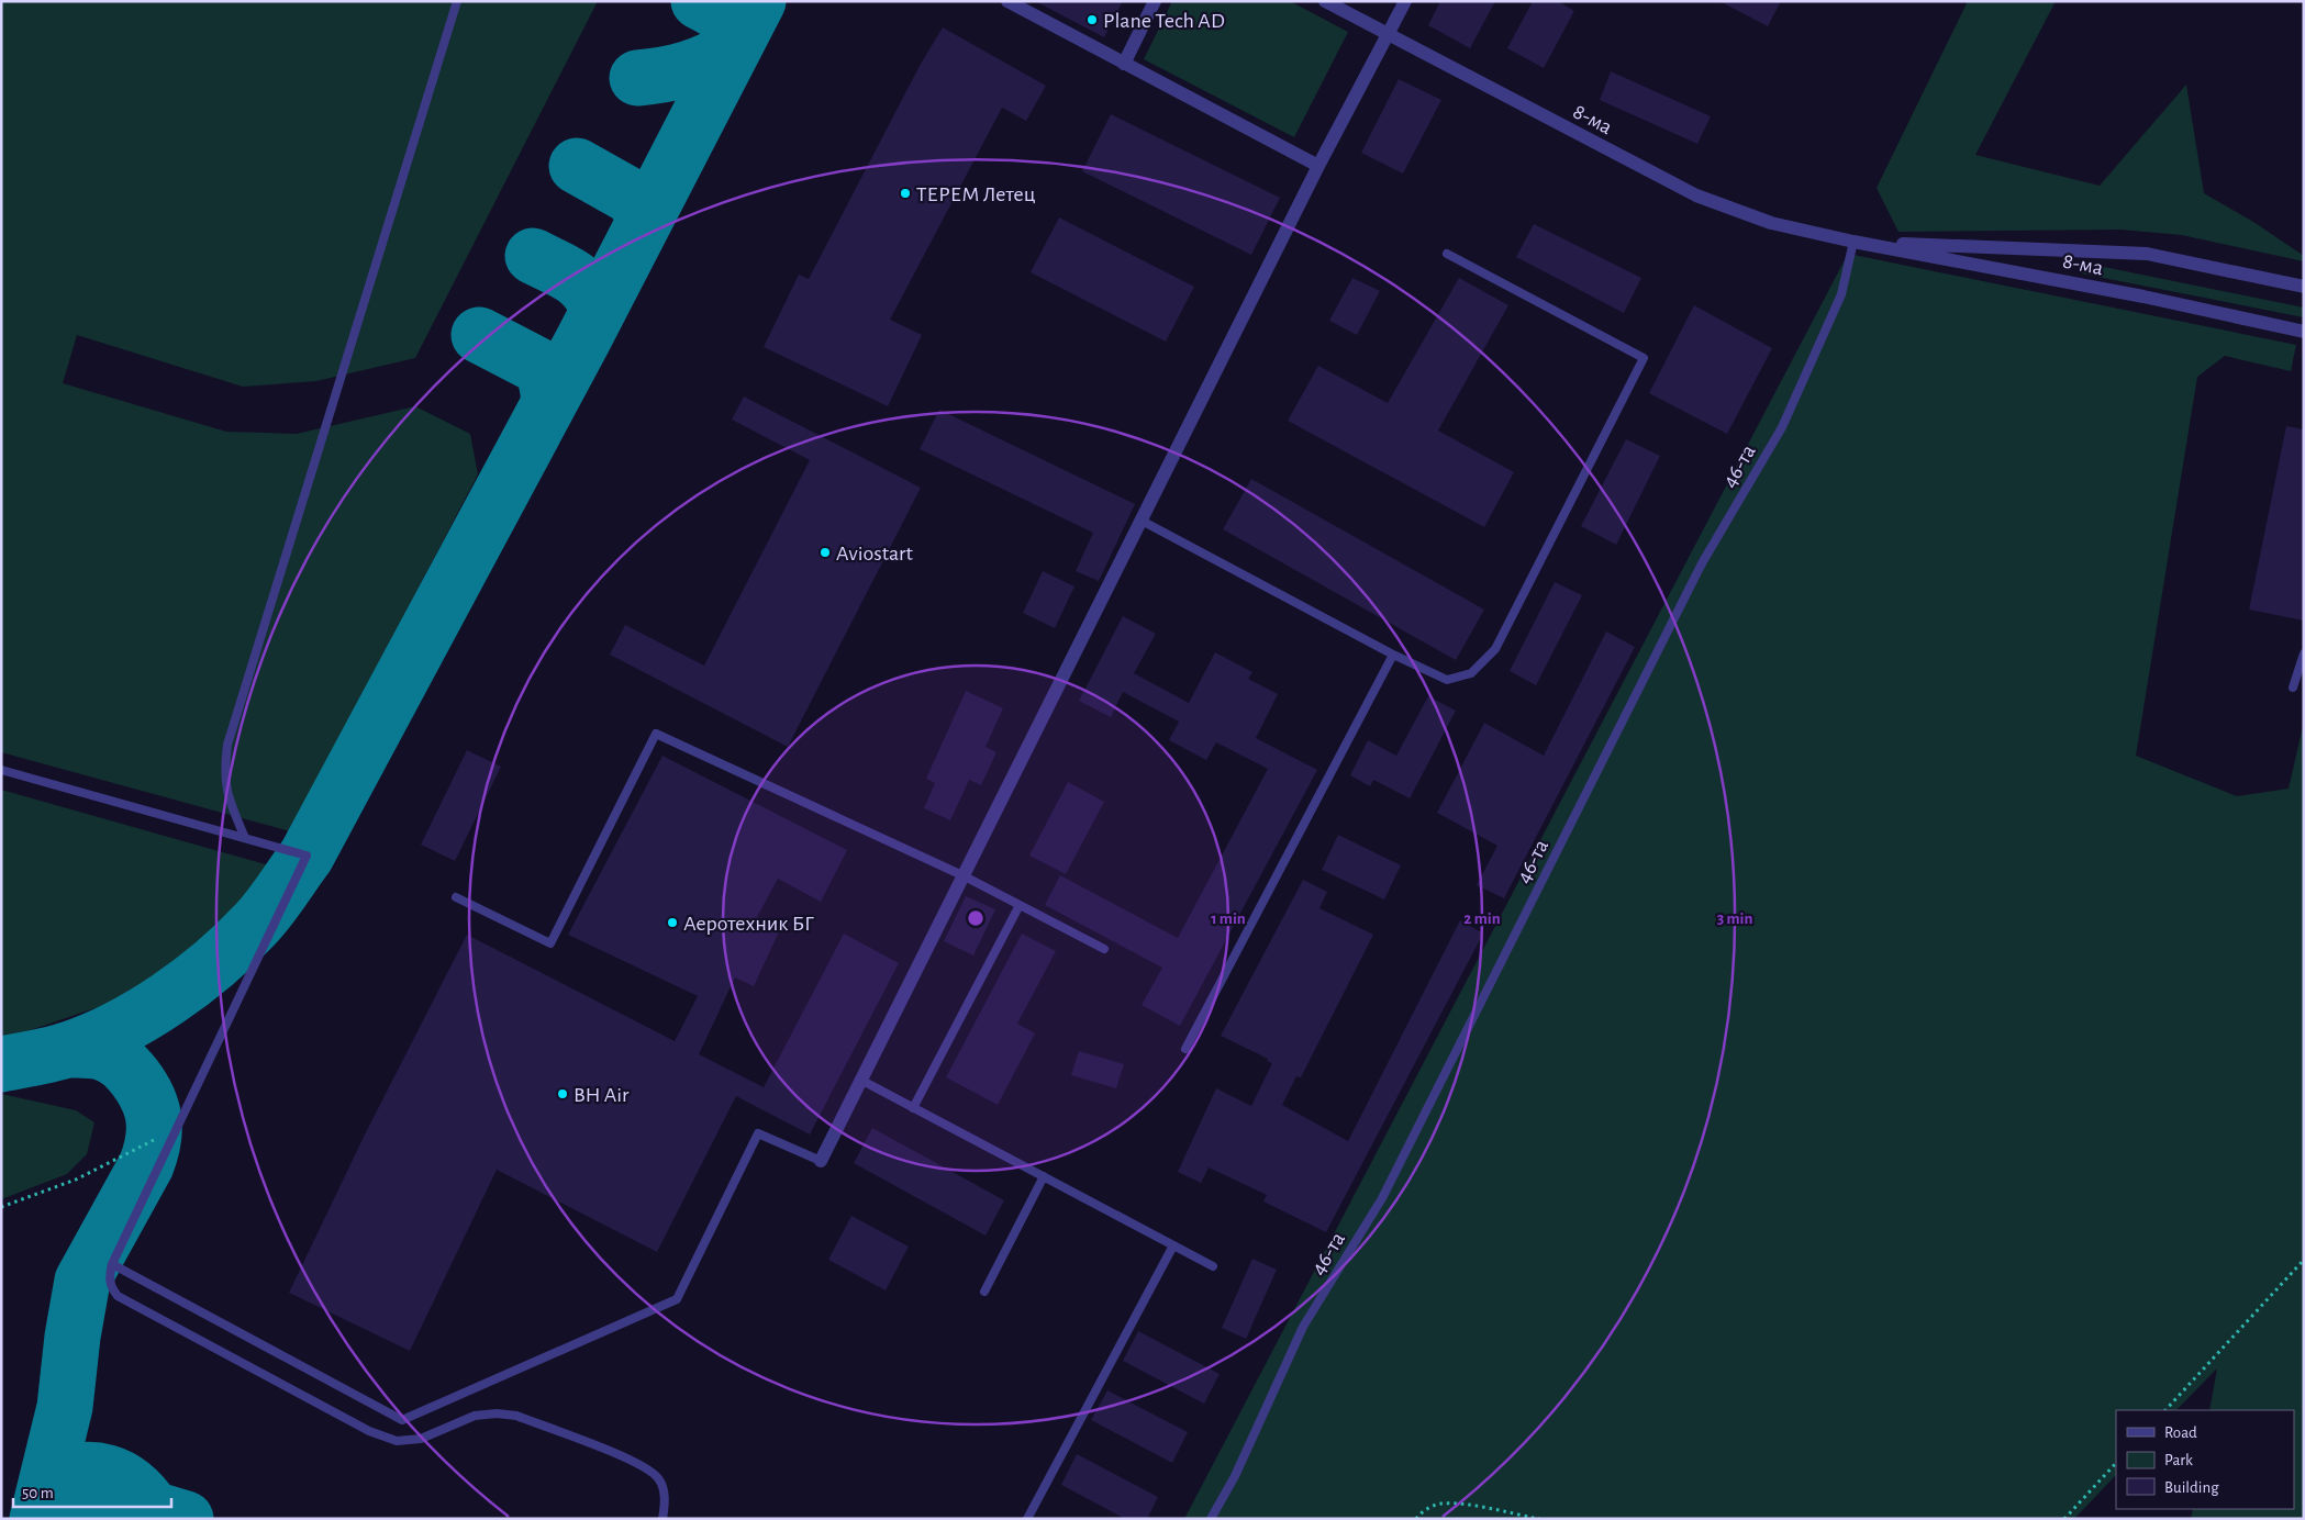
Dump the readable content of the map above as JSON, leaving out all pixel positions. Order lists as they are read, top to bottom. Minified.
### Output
{"streets":{"street":["8-ма"],"lane":["46-та"]},"crossings":[["8-ма","46-та"]],"places":["Plane Tech AD","ТЕРЕМ Летец","Aviostart","Аеротехник БГ","BH Air"],"legend":["Road","Park","Building"],"scale_bar":"50 m","rings":["1 min","2 min","3 min"]}
